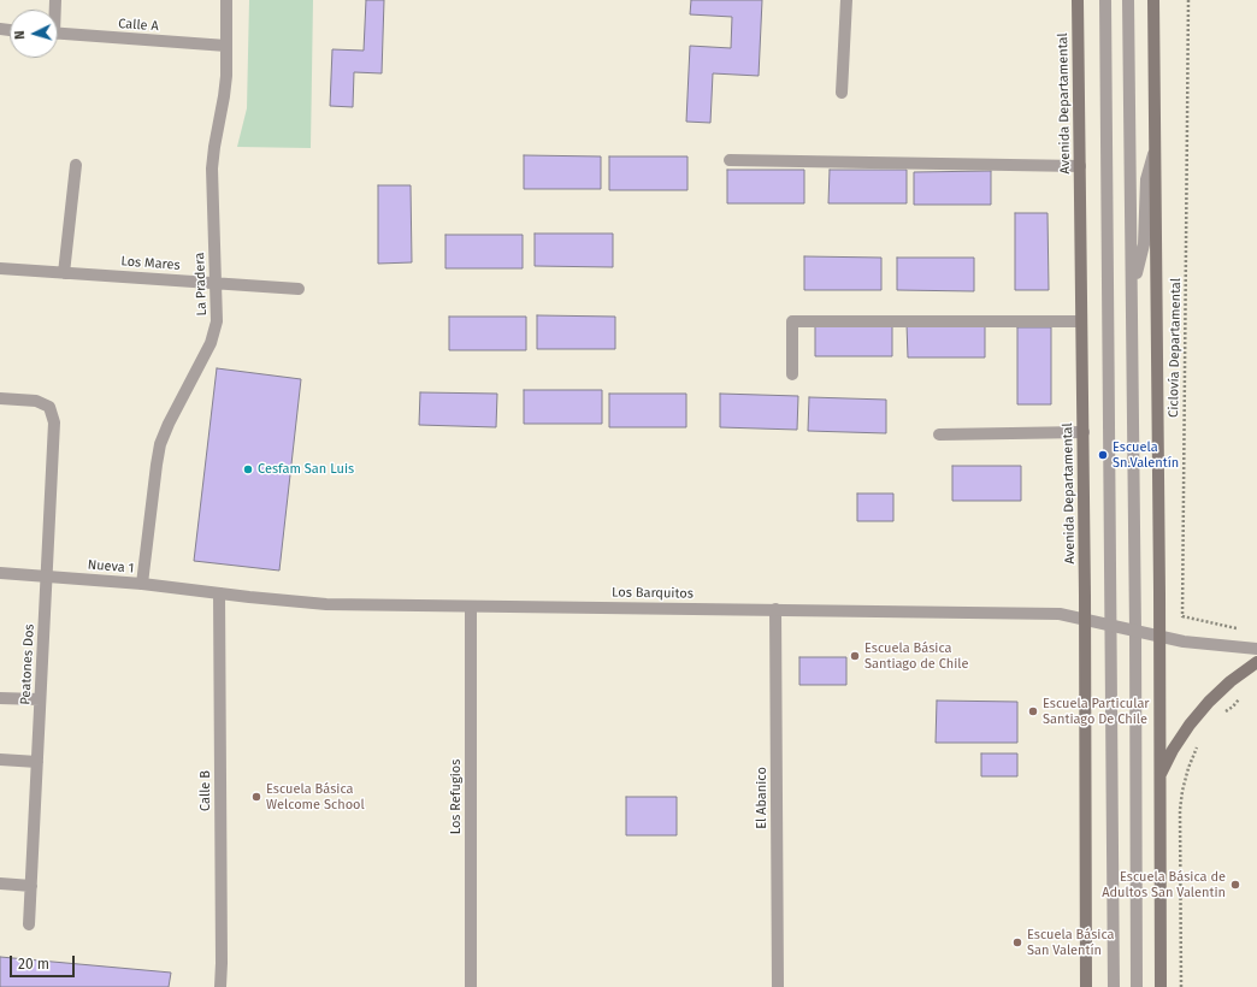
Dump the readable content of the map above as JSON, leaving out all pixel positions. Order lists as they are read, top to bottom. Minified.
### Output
{"streets":{"main road":["Avenida Departamental"],"street":["Calle A","Los Mares","La Pradera","Nueva 1","Los Barquitos","Peatones Dos","Calle B","Los Refugios","El Abanico"],"path":["Ciclovía Departamental"]},"crossings":[["Calle A","La Pradera"],["Avenida Departamental","Los Barquitos"],["Los Mares","La Pradera"],["La Pradera","Nueva 1"],["Nueva 1","Los Barquitos"],["Nueva 1","Peatones Dos"],["Nueva 1","Calle B"],["Los Barquitos","Calle B"],["Los Barquitos","Los Refugios"],["Los Barquitos","El Abanico"]],"places":["Escuela Sn.Valentín","Cesfam San Luis","Escuela Básica Santiago de Chile","Escuela Particular Santiago De Chile","Escuela Básica Welcome School","Escuela Básica de Adultos San Valentin","Escuela Básica San Valentín"],"scale_bar":"20 m","north":"left"}
